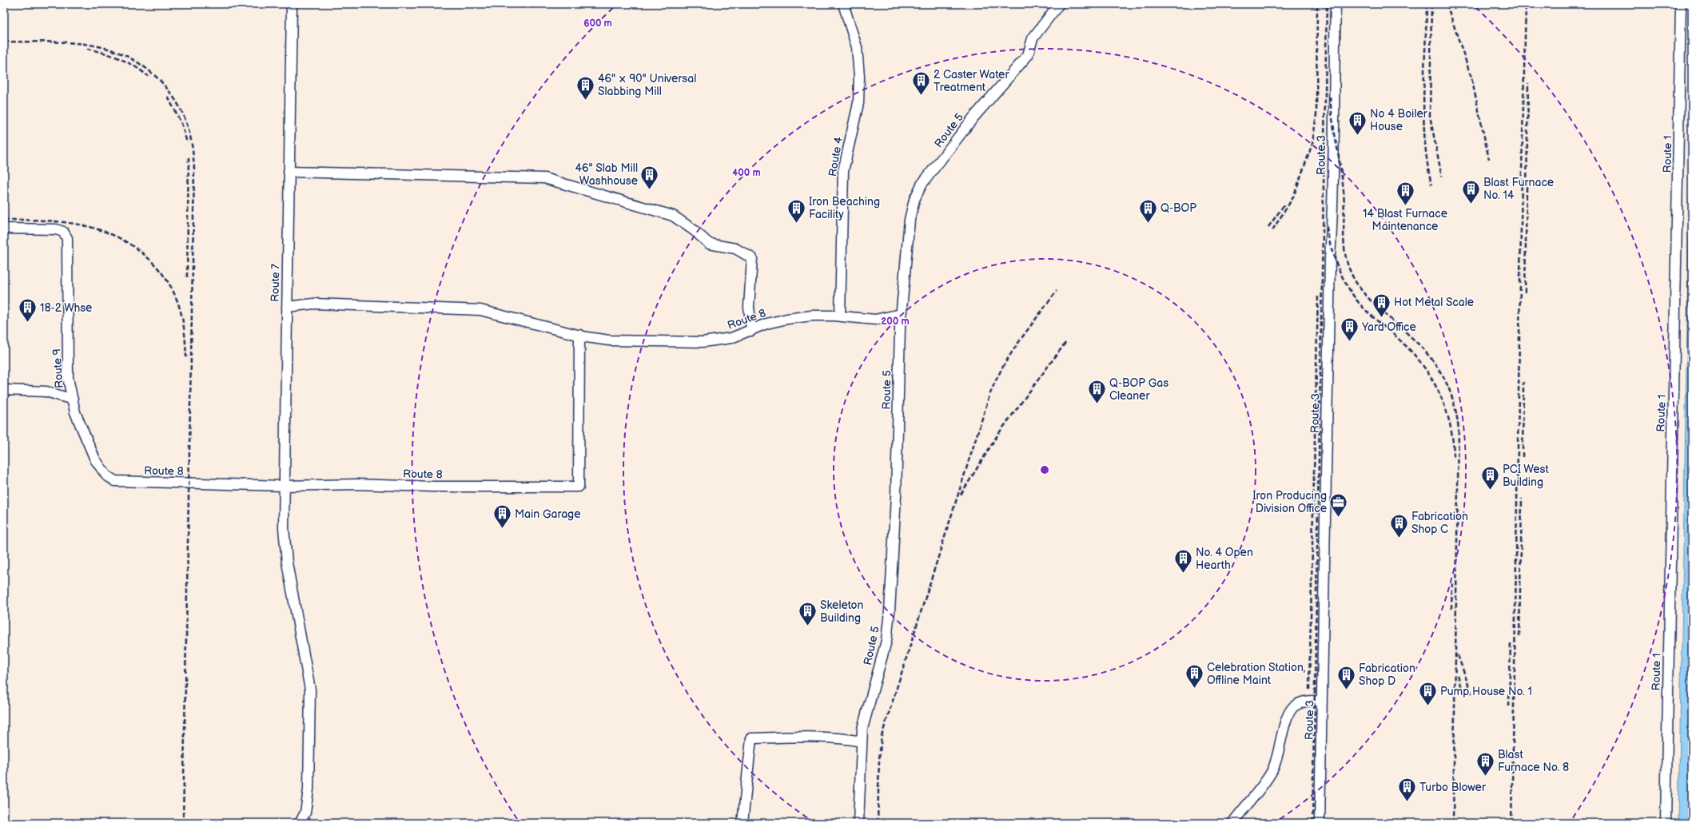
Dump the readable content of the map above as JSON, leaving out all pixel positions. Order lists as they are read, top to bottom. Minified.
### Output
{"streets":{"street":["Route 5","Route 1","Route 3","Route 4","Route 7","Route 8","Route 9"]},"crossings":[["Route 5","Route 8"],["Route 4","Route 8"],["Route 7","Route 8"],["Route 8","Route 9"]],"places":{"building":["2 Caster Water Treatment","46\" × 90\" Universal Slabbing Mill","No 4 Boiler House","46\" Slab Mill Washhouse","Blast Furnace No. 14","14 Blast Furnace Maintenance","Iron Beaching Facility","Q-BOP","Hot Metal Scale","18-2 Whse","Yard Office","Q-BOP Gas Cleaner","PCI West Building","Main Garage","Fabrication Shop C","No. 4 Open Hearth","Skeleton Building","Celebration Station, Offline Maint","Fabrication Shop D","Pump House No. 1","Blast Furnace No. 8","Turbo Blower"],"office":["Iron Producing Division Office"]},"rings":["600 m","400 m","200 m"]}
